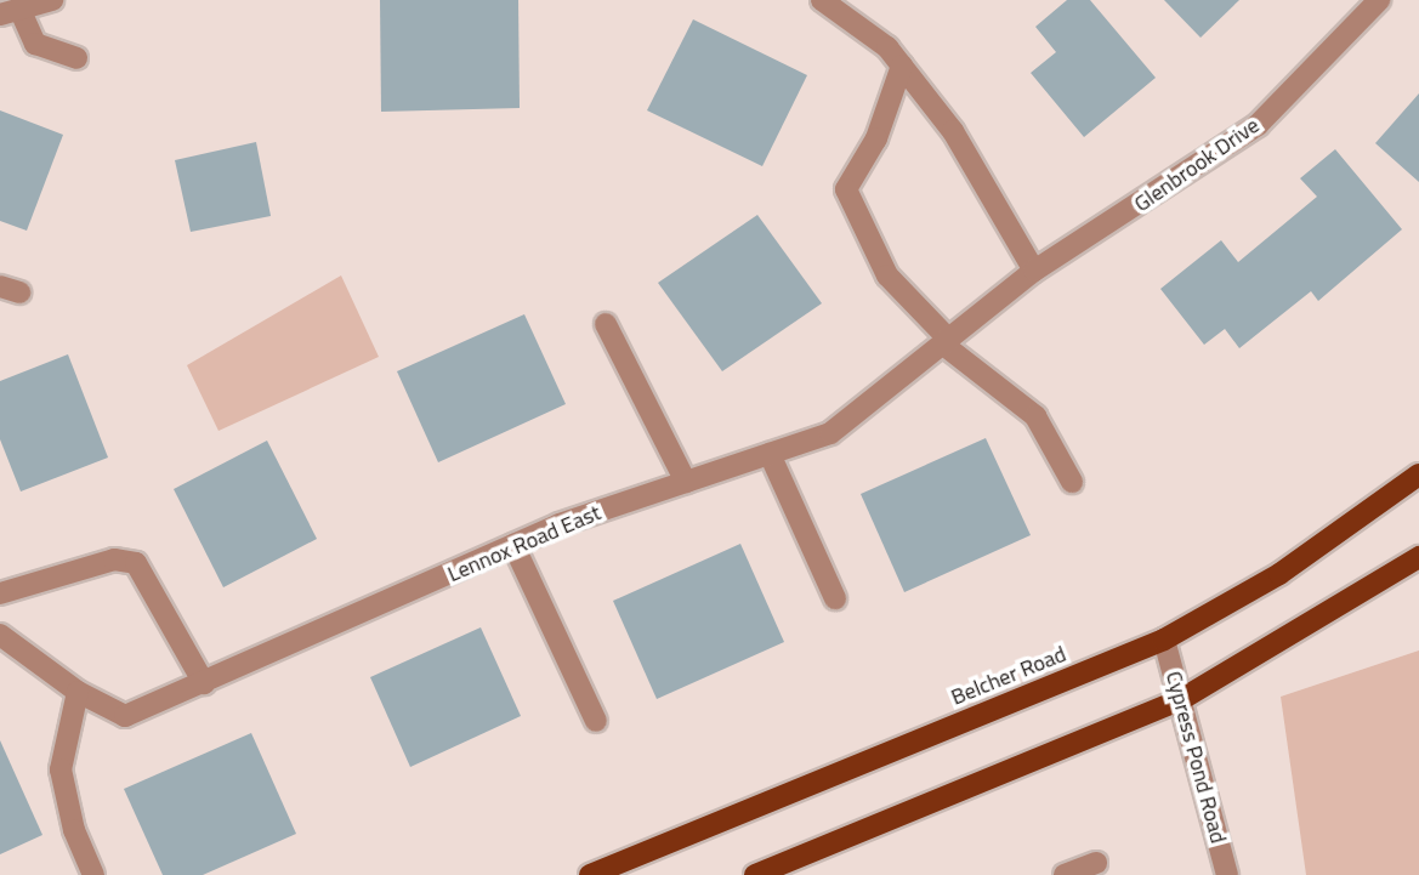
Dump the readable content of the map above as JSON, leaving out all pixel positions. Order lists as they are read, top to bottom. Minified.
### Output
{"streets":{"main road":["Belcher Road"],"street":["Glenbrook Drive","Lennox Road East","Cypress Pond Road"]},"crossings":[["Glenbrook Drive","Lennox Road East"],["Belcher Road","Cypress Pond Road"]]}
